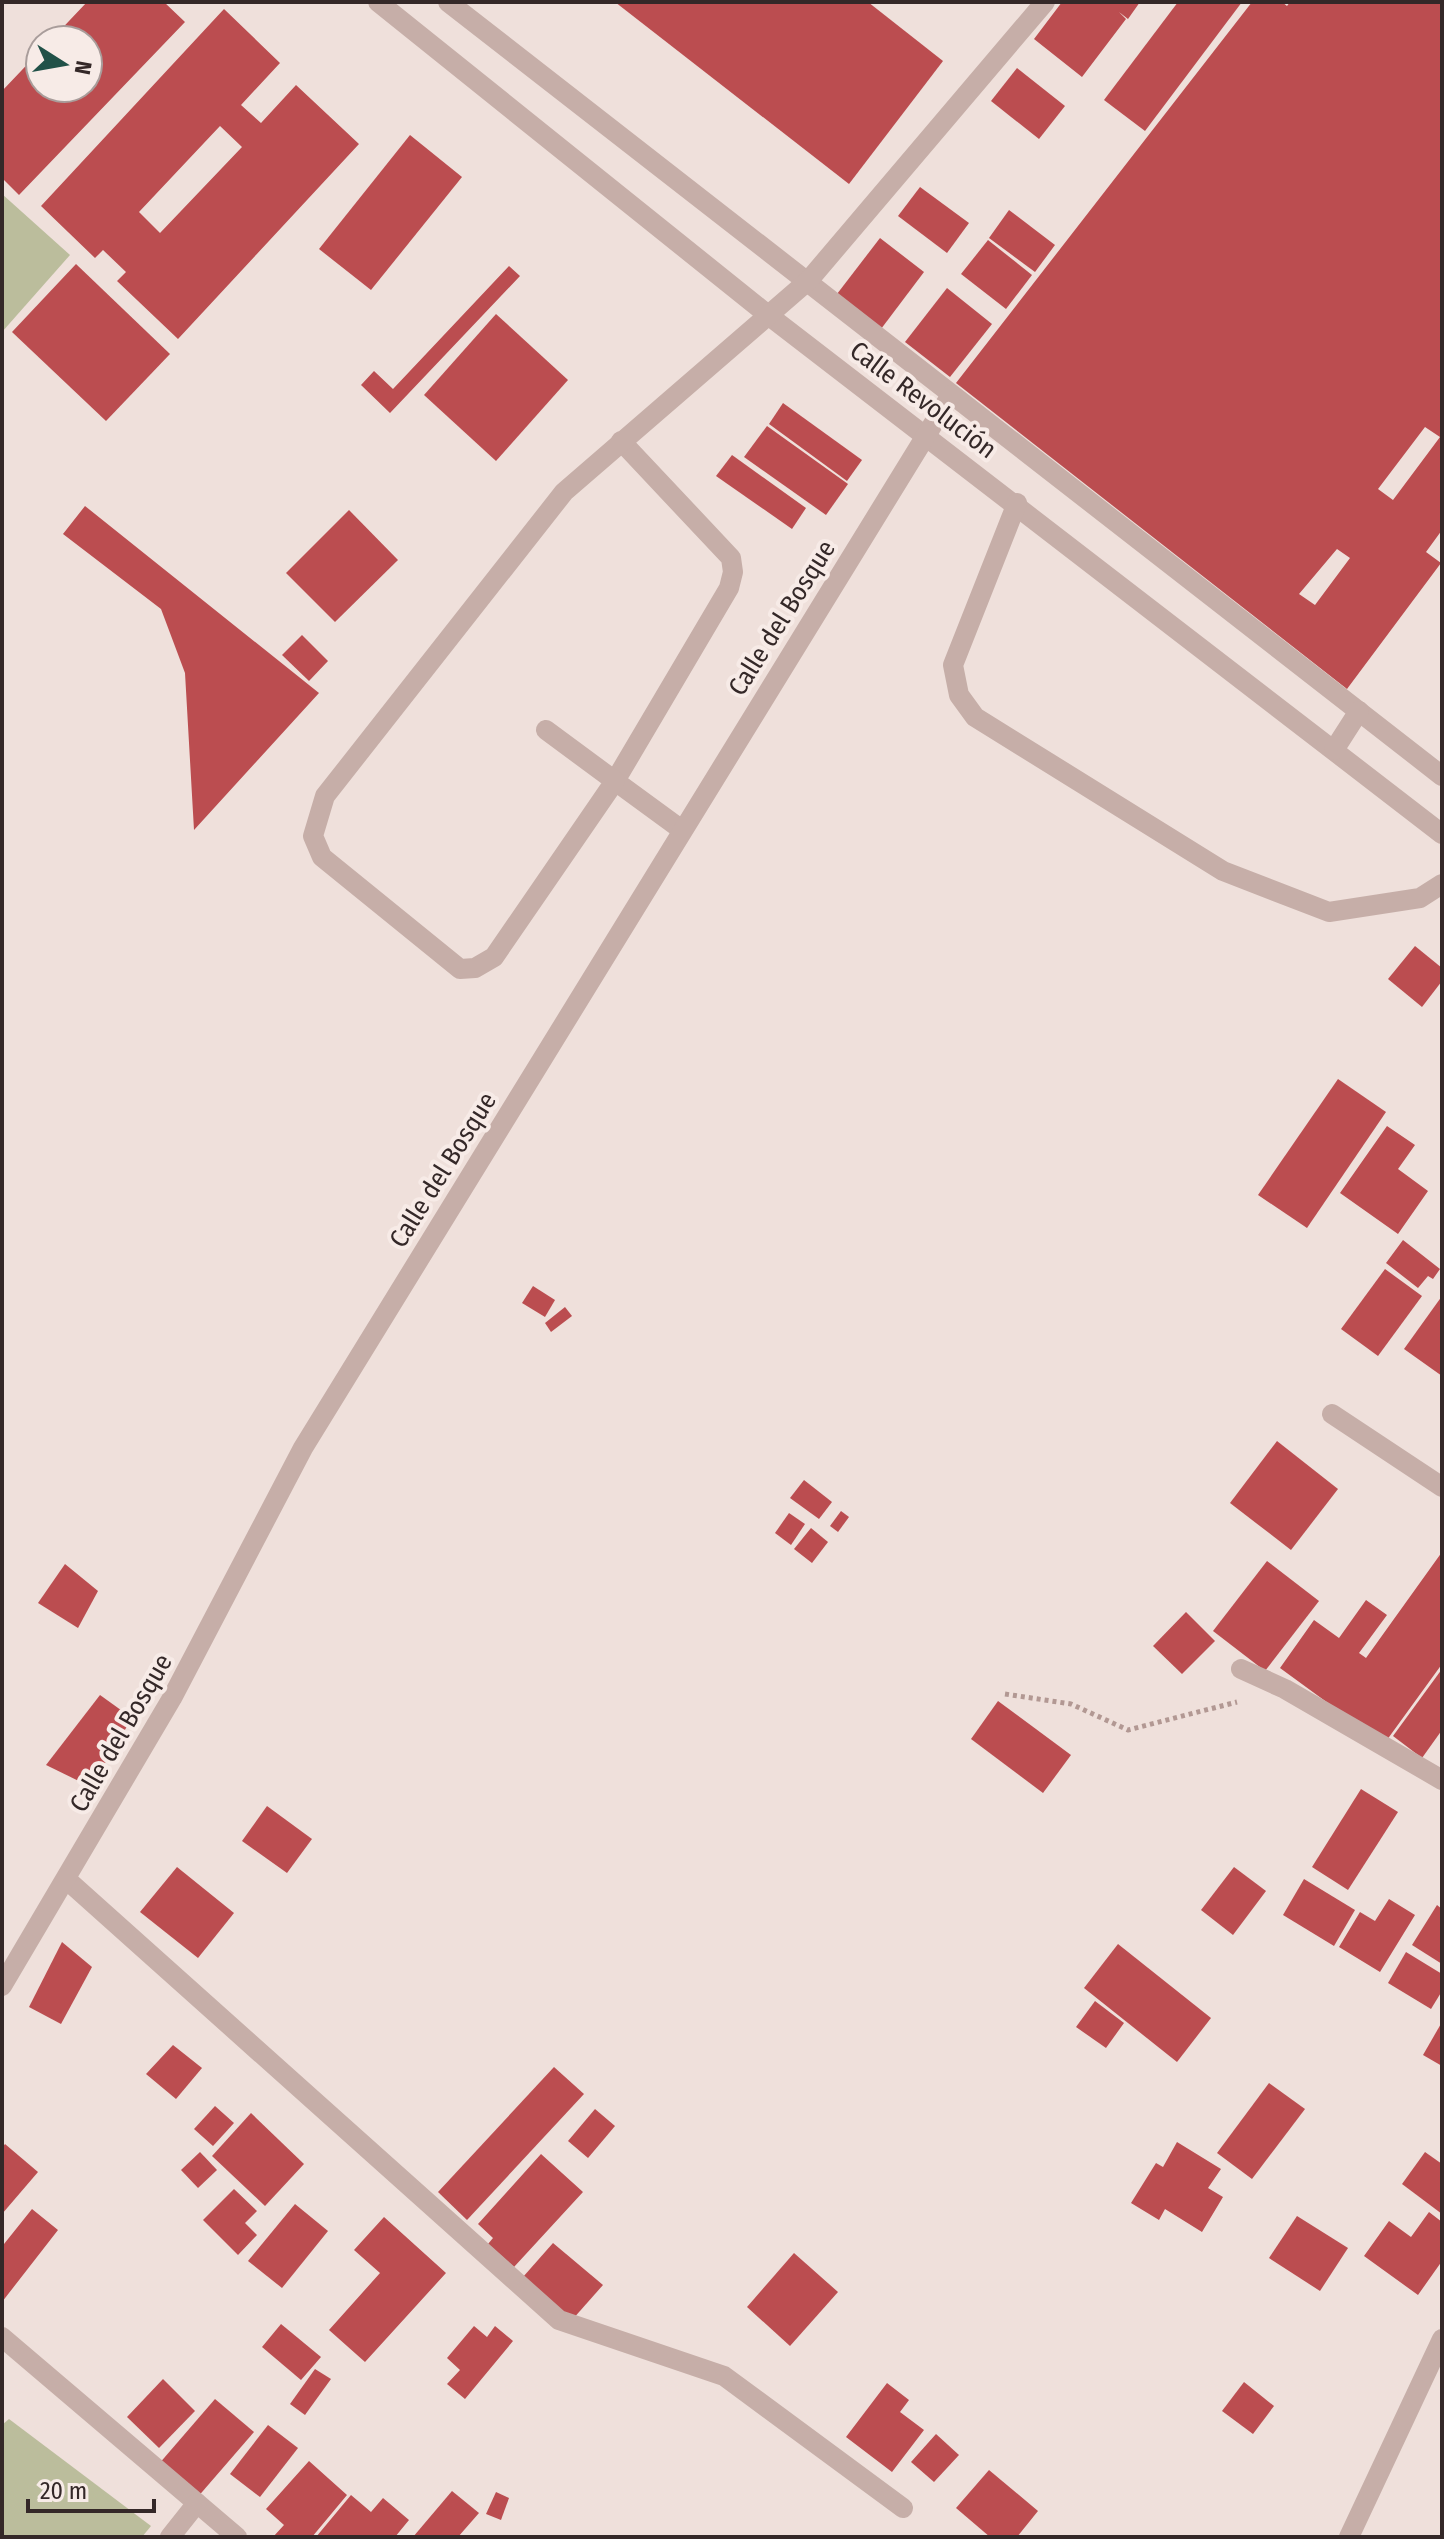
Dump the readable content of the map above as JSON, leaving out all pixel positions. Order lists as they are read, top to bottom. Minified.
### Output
{"streets":{"street":["Calle Revolución","Calle del Bosque"]},"crossings":[["Calle Revolución","Calle del Bosque"]],"scale_bar":"20 m","north":"right"}
